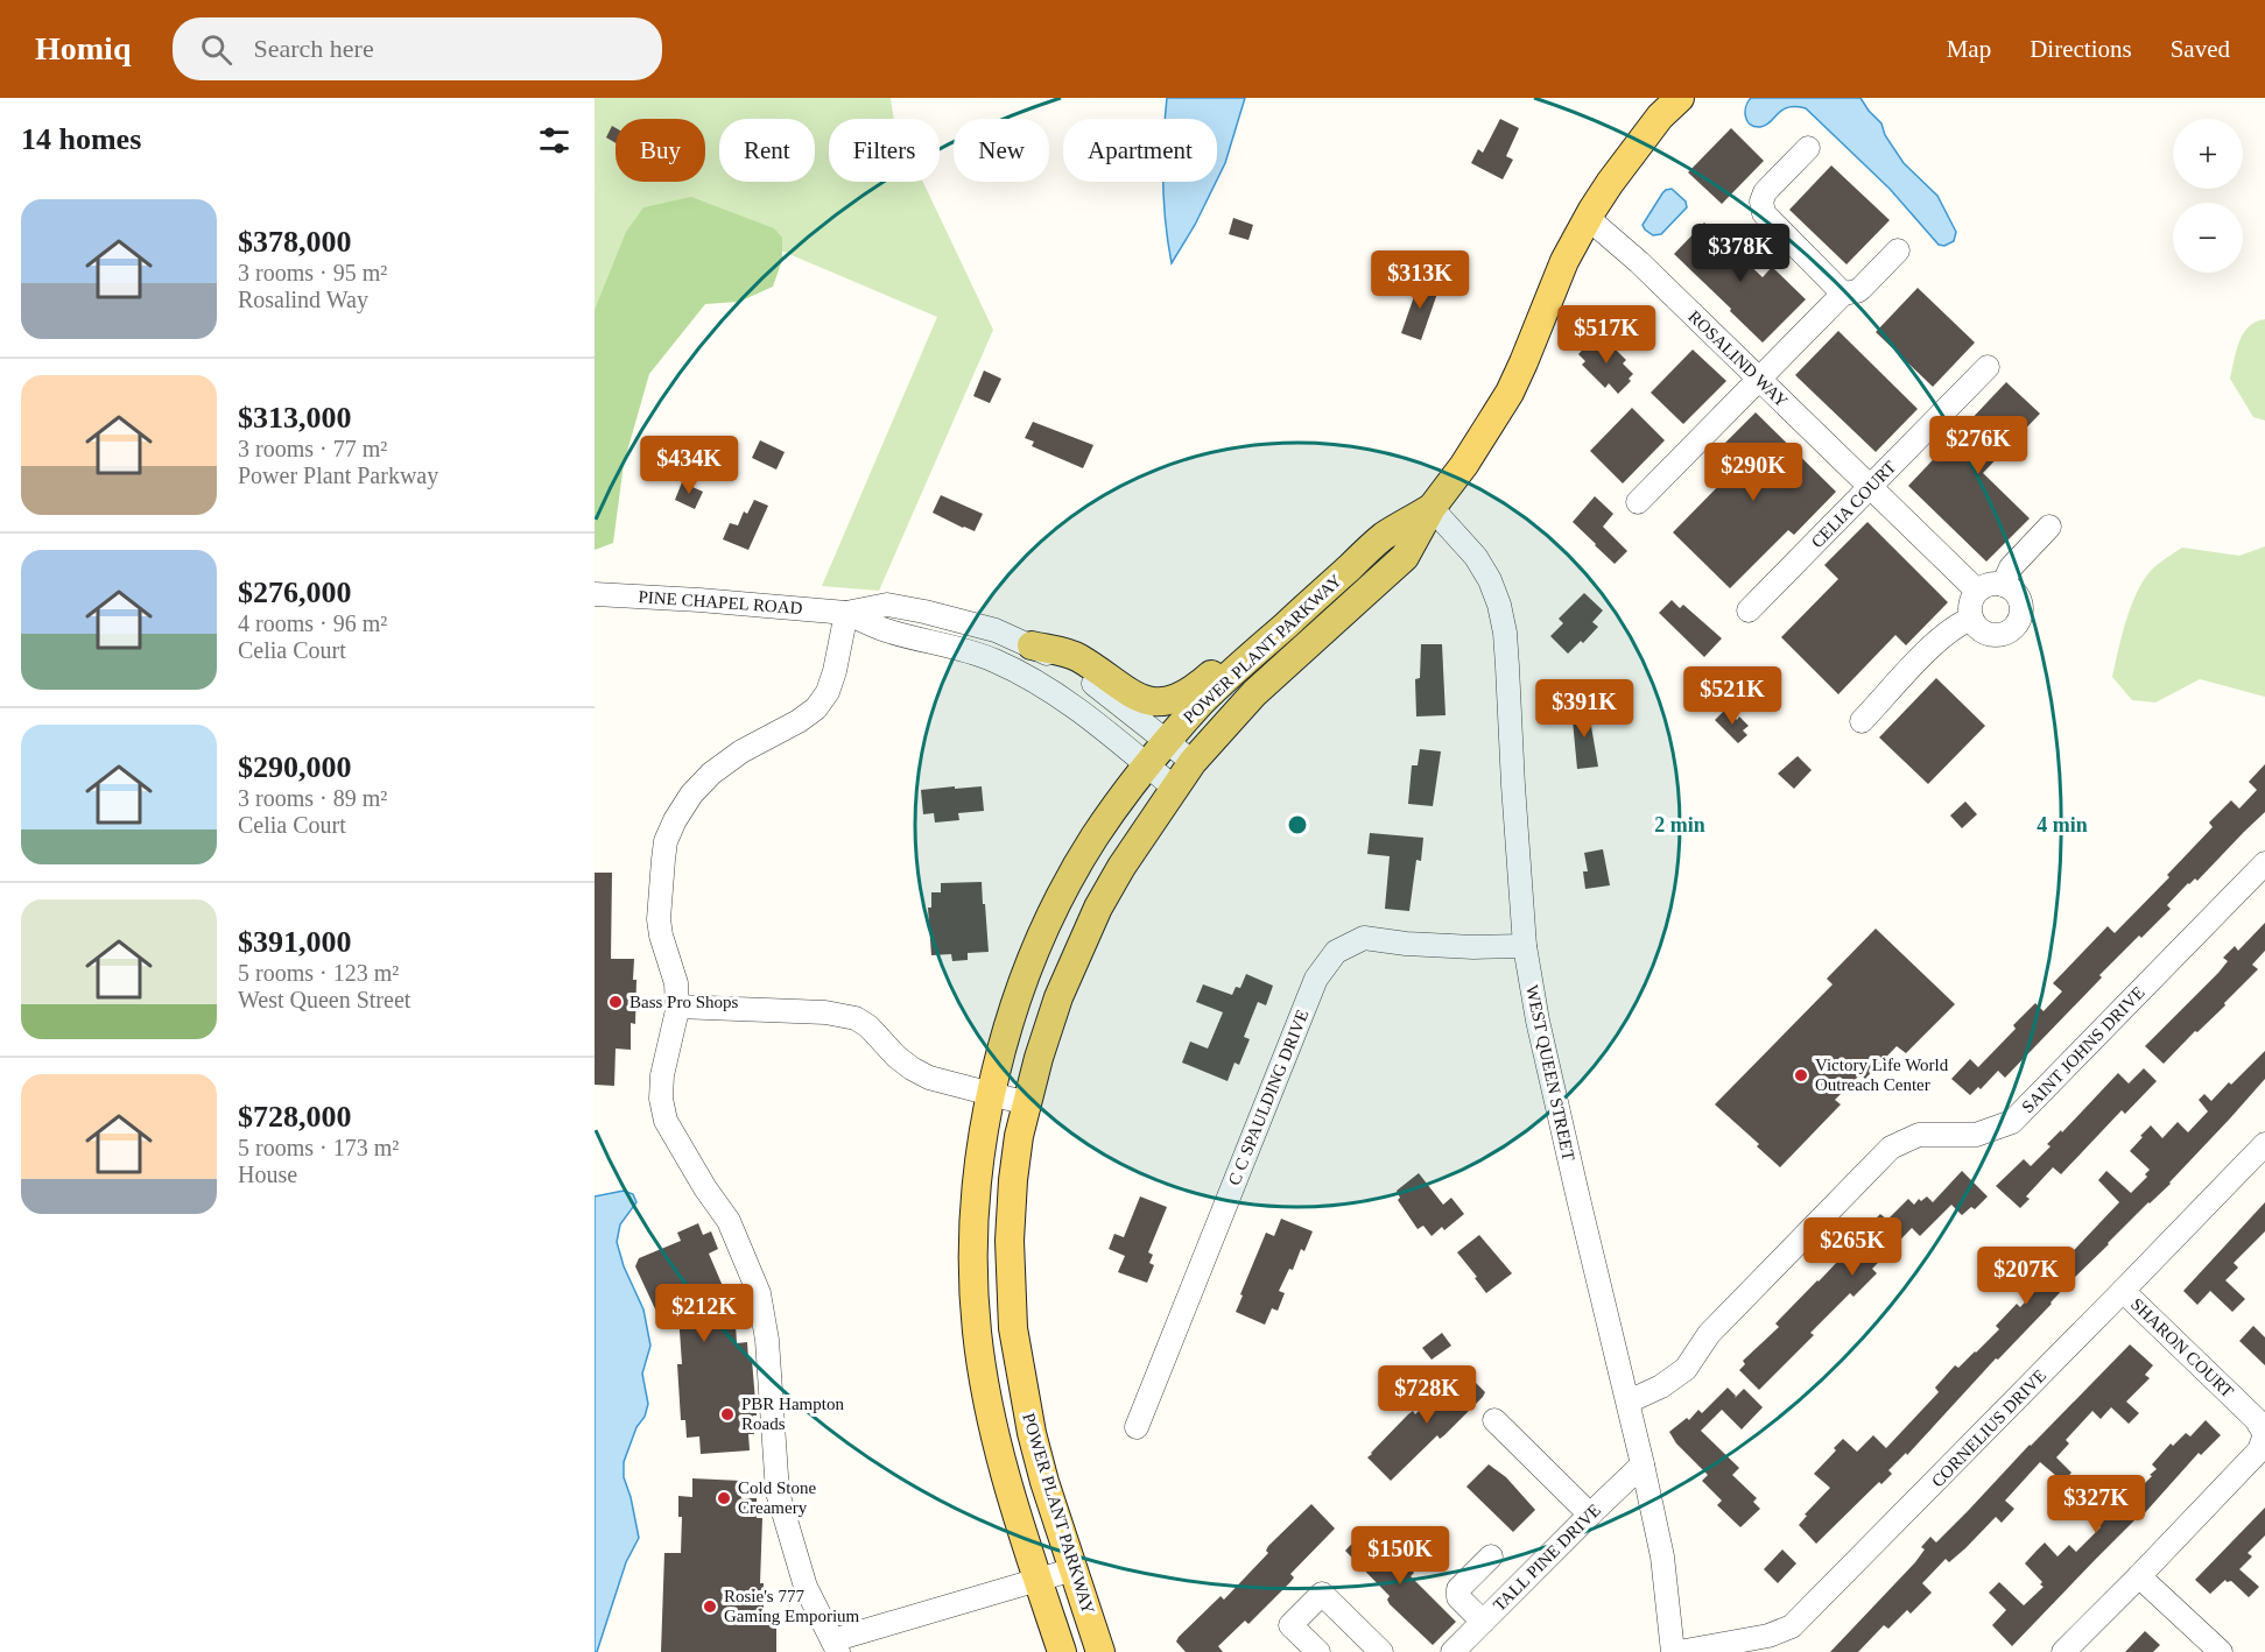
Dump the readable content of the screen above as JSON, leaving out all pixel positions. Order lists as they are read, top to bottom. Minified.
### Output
{"streets":{"main road":["POWER PLANT PARKWAY"],"street":["ROSALIND WAY","CELIA COURT","PINE CHAPEL ROAD","SAINT JOHNS DRIVE","WEST QUEEN STREET","C C SPAULDING DRIVE","SHARON COURT","CORNELIUS DRIVE","TALL PINE DRIVE"]},"crossings":[["ROSALIND WAY","CELIA COURT"],["ROSALIND WAY","POWER PLANT PARKWAY"],["PINE CHAPEL ROAD","POWER PLANT PARKWAY"],["POWER PLANT PARKWAY","WEST QUEEN STREET"],["SAINT JOHNS DRIVE","WEST QUEEN STREET"],["WEST QUEEN STREET","C C SPAULDING DRIVE"],["WEST QUEEN STREET","TALL PINE DRIVE"],["SHARON COURT","CORNELIUS DRIVE"]],"places":["Bass Pro Shops","Victory Life World Outreach Center","PBR Hampton Roads","Cold Stone Creamery","Rosie's 777 Gaming Emporium"],"page":{"header":"Homiq","search":"Search here","nav":["Map","Directions","Saved"],"heading":"14 homes","map_buttons":["+","−"],"chip":["Buy","Rent","Filters","New","Apartment"],"list":[{"name":"$378,000","note":"3 rooms · 95 m² · Rosalind Way"},{"name":"$313,000","note":"3 rooms · 77 m² · Power Plant Parkway"},{"name":"$276,000","note":"4 rooms · 96 m² · Celia Court"},{"name":"$290,000","note":"3 rooms · 89 m² · Celia Court"},{"name":"$391,000","note":"5 rooms · 123 m² · West Queen Street"},{"name":"$728,000","note":"5 rooms · 173 m² · House"}],"price":["$378K","$313K","$517K","$276K","$434K","$290K","$521K","$391K","$265K","$207K","$212K","$728K","$327K","$150K"]},"rings":["2 min","4 min"]}
